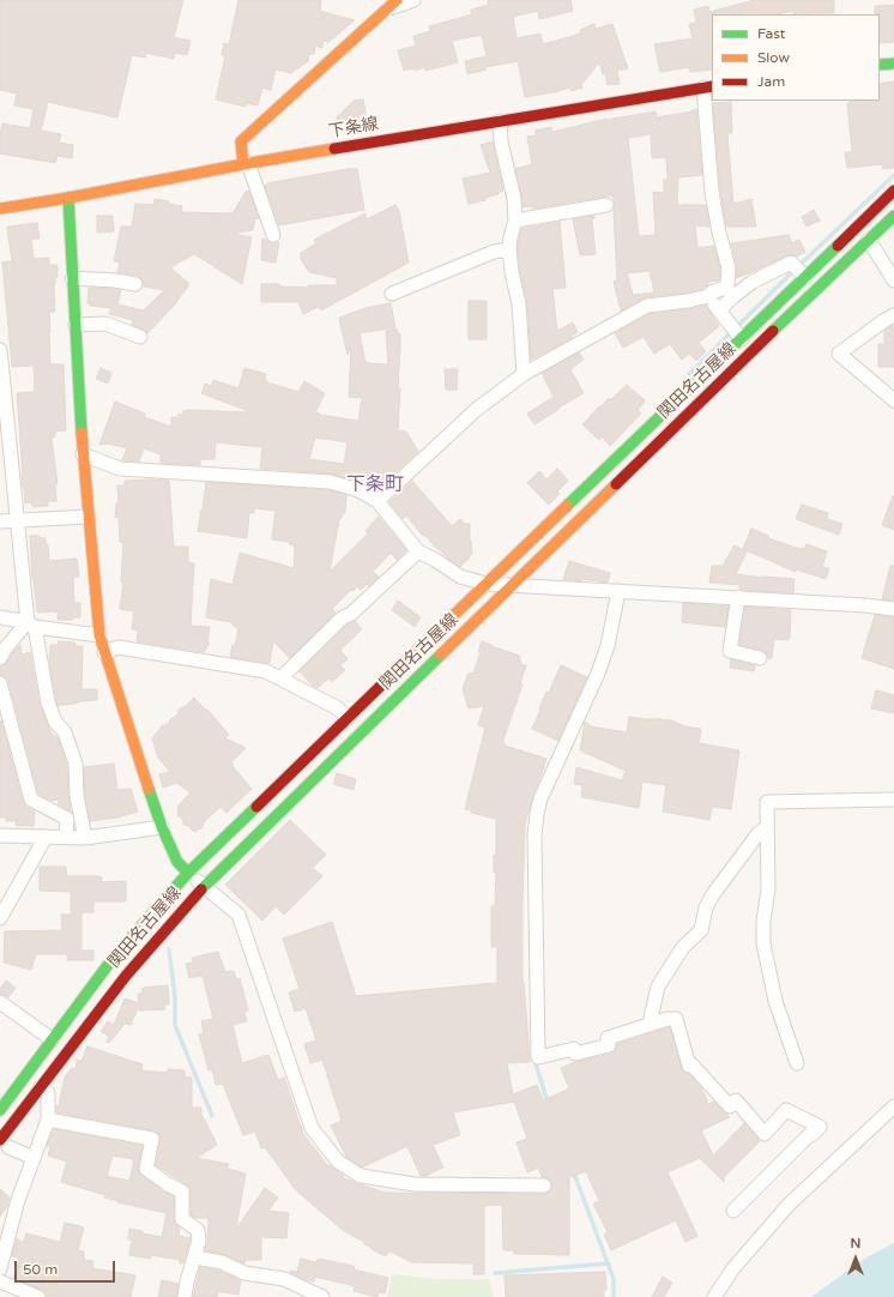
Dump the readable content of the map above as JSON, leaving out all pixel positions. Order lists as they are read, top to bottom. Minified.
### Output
{"streets":{"main road":["下条線","関田名古屋線"]},"districts":["下条町"],"legend":["Fast","Slow","Jam"],"scale_bar":"50 m","north":"top"}
